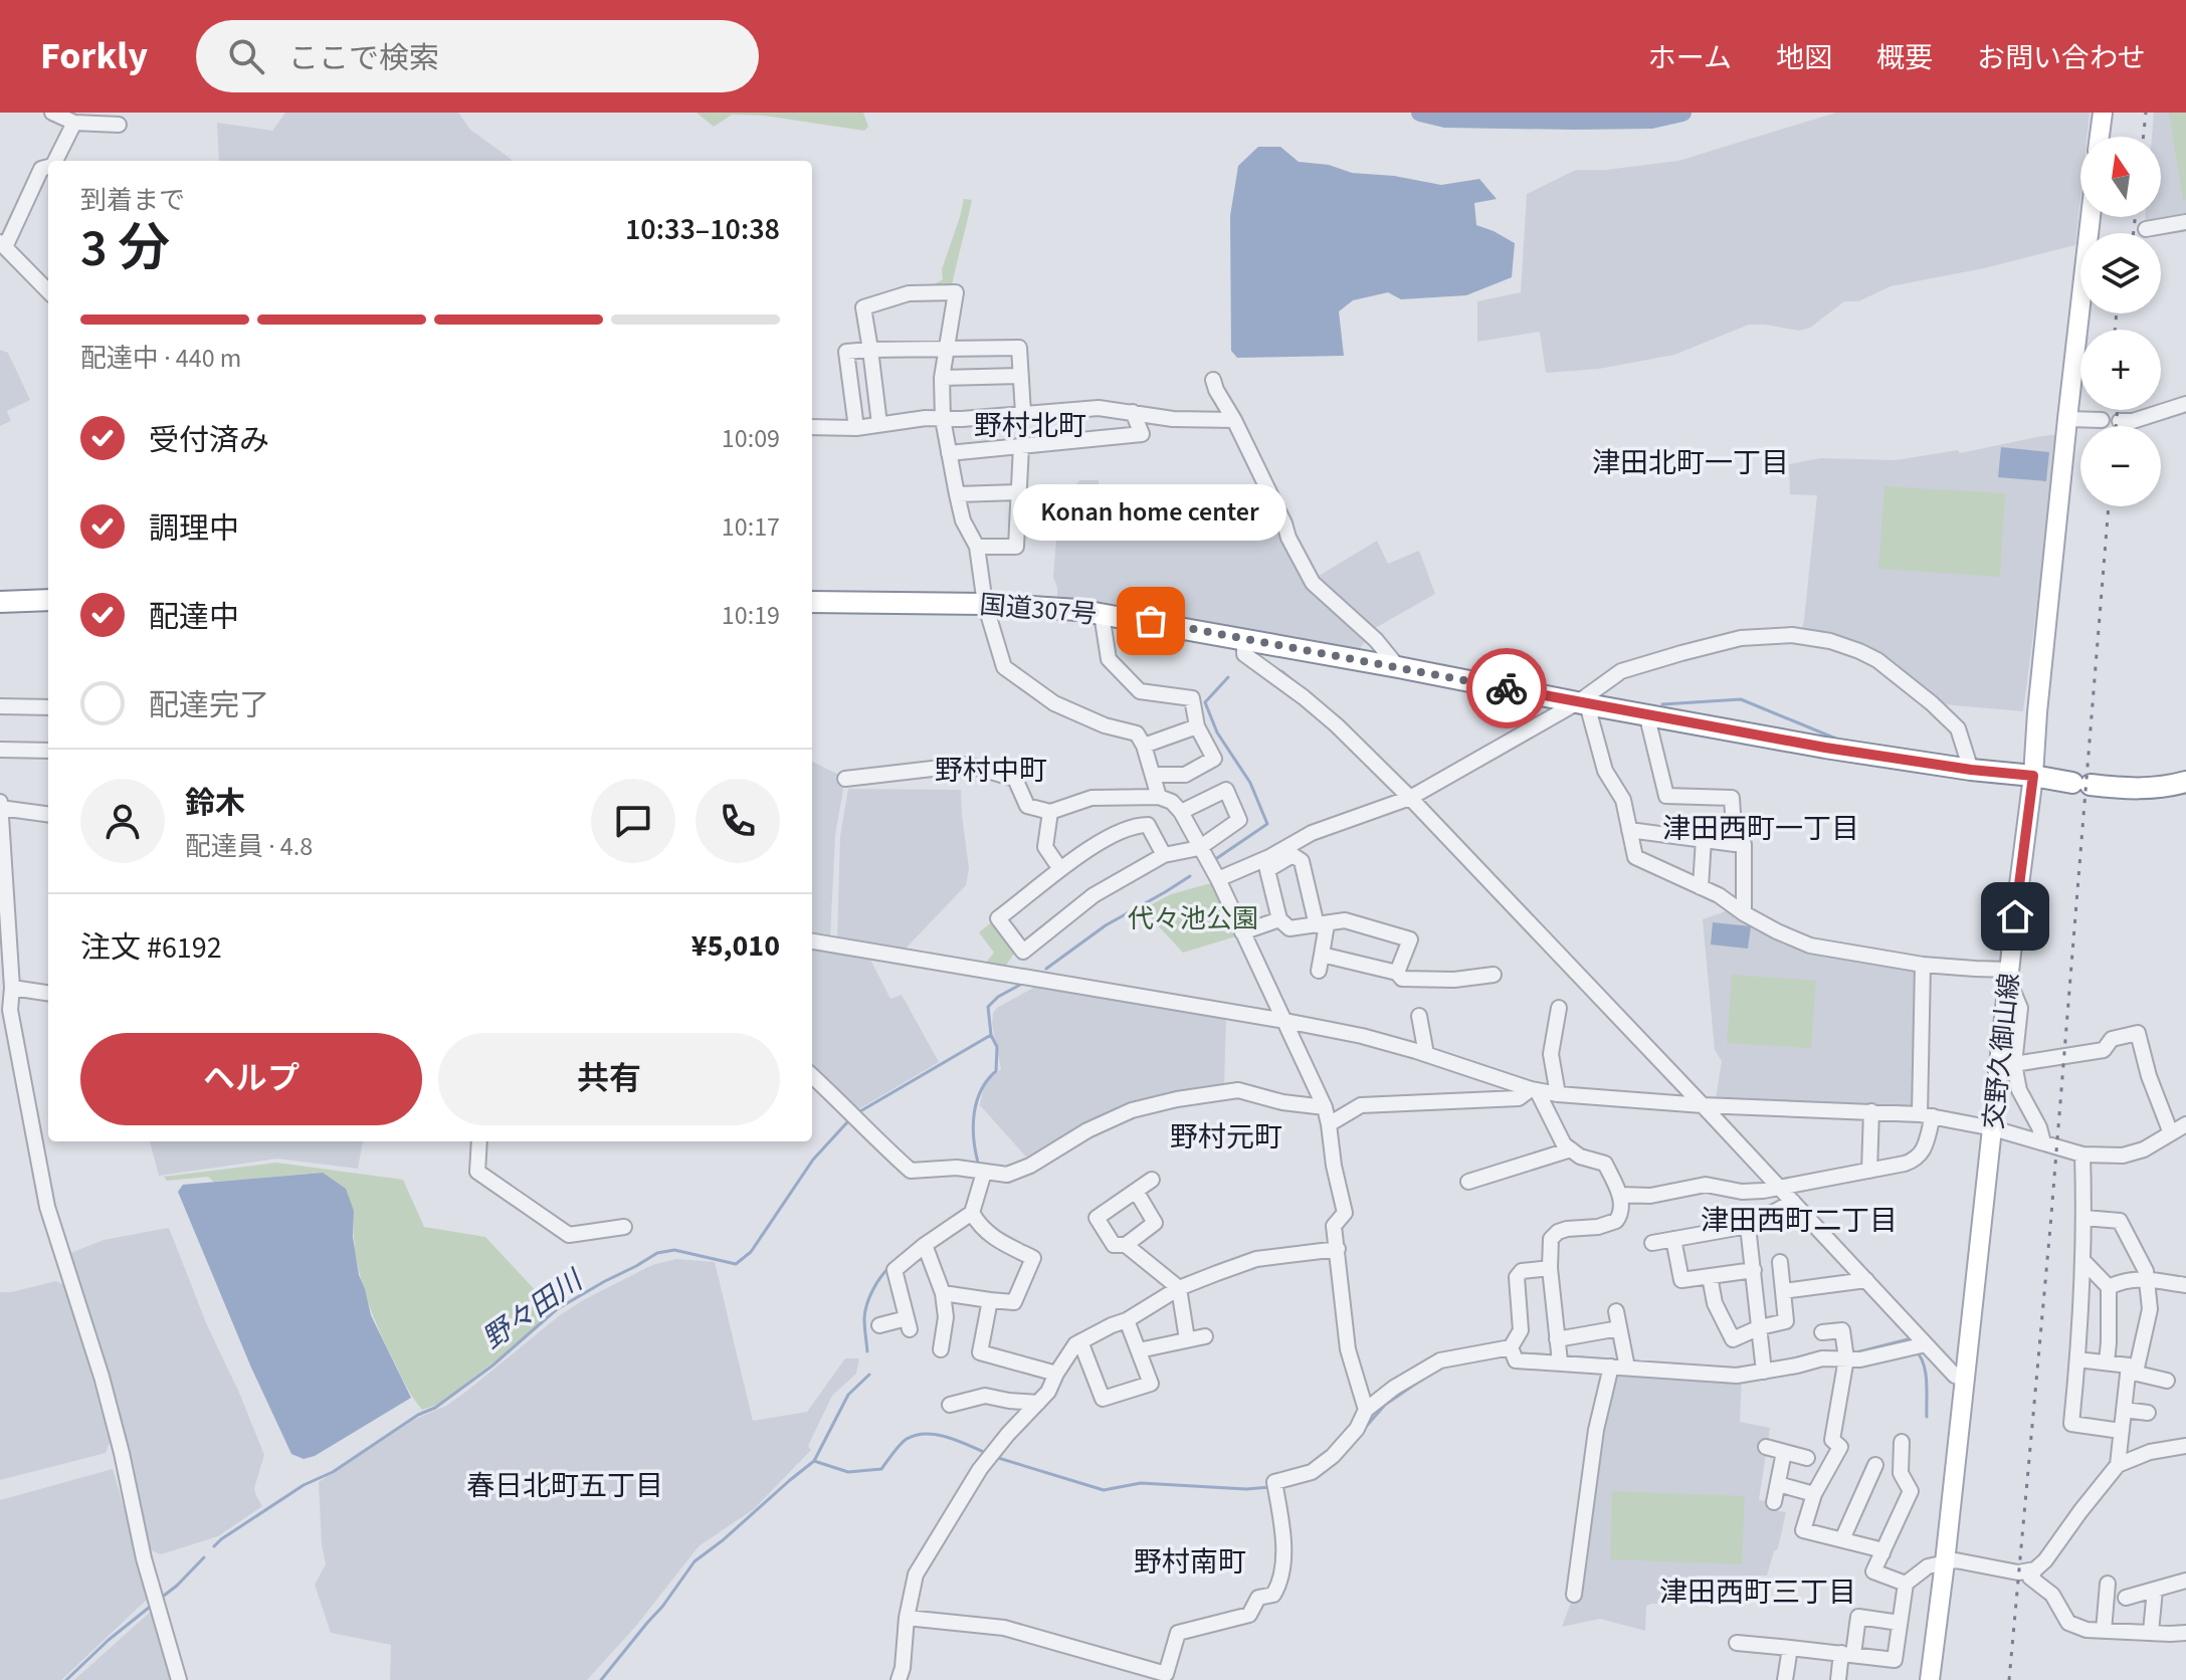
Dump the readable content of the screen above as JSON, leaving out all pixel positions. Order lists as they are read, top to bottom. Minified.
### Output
{"streets":{"highway":["国道307号"],"main road":["交野久御山線"]},"crossings":[["国道307号","交野久御山線"]],"districts":["野村北町","津田北町一丁目","野村中町","津田西町一丁目","野村元町","津田西町二丁目","春日北町五丁目","野村南町","津田西町三丁目"],"water":["野々田川"],"parks":["代々池公園"],"places":["Konan home center"],"north":"top","page":{"header":"Forkly","search":"ここで検索","nav":["ホーム","地図","概要","お問い合わせ"],"map_buttons":["+","−"],"heading":["3 分","到着まで","10:33–10:38"],"panel":["鈴木","配達員 · 4.8","注文 #6192","¥5,010"],"bar":"配達中 · 440 m","list":[["受付済み","10:09"],["調理中","10:17"],["配達中","10:19"],"配達完了"],"bubble":"Konan home center","buttons":["ヘルプ","共有"]}}
